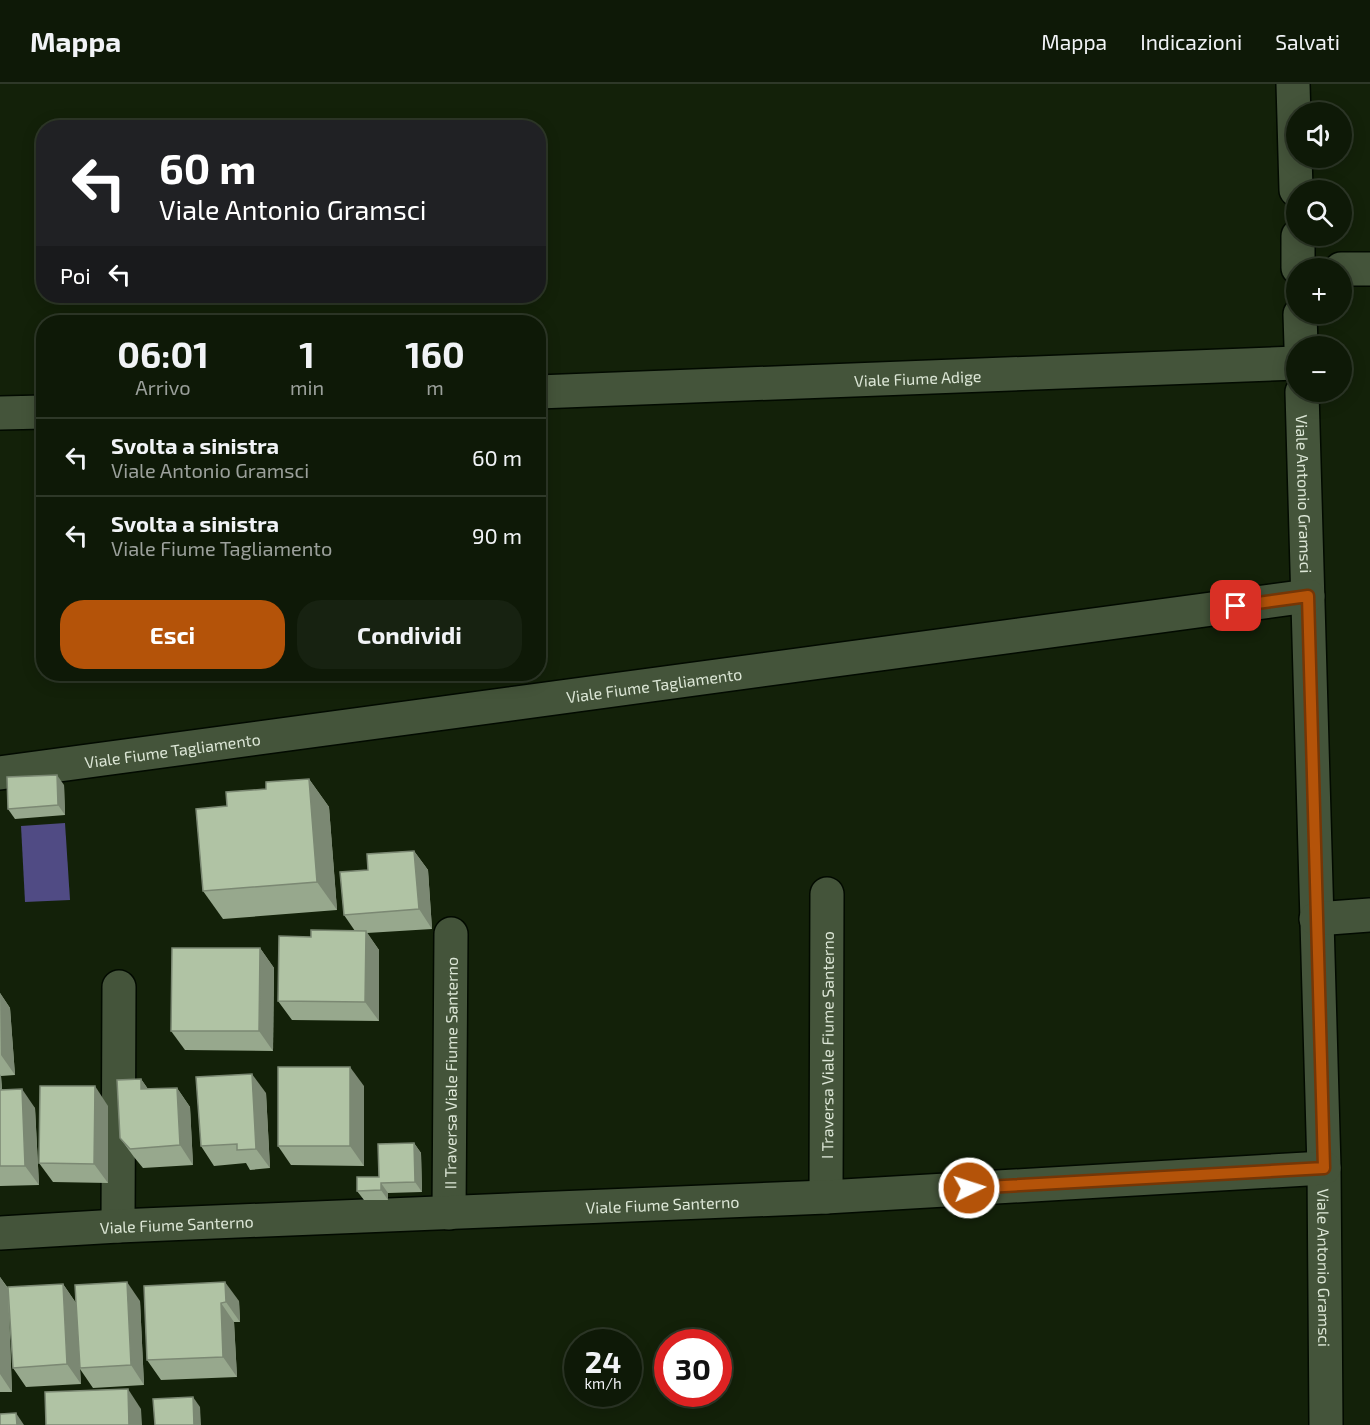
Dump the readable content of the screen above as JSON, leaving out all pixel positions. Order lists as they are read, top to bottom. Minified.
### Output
{"streets":{"street":["Viale Fiume Adige","Viale Antonio Gramsci","Viale Fiume Tagliamento","I Traversa Viale Fiume Santerno","II Traversa Viale Fiume Santerno","Viale Fiume Santerno"]},"crossings":[["Viale Antonio Gramsci","Viale Fiume Tagliamento"],["Viale Antonio Gramsci","Viale Fiume Santerno"],["I Traversa Viale Fiume Santerno","Viale Fiume Santerno"],["II Traversa Viale Fiume Santerno","Viale Fiume Santerno"]],"page":{"header":"Mappa","nav":["Mappa","Indicazioni","Salvati"],"map_buttons":["+","−"],"turn":["60 m","Viale Antonio Gramsci"],"then":"Poi","eta":["06:01","Arrivo","1","min","160","m"],"list":[{"name":"Svolta a sinistra","note":"Viale Antonio Gramsci","value":"60 m"},{"name":"Svolta a sinistra","note":"Viale Fiume Tagliamento","value":"90 m"}],"buttons":["Esci","Condividi"],"speed":"24 km/h","limit":"30"}}
